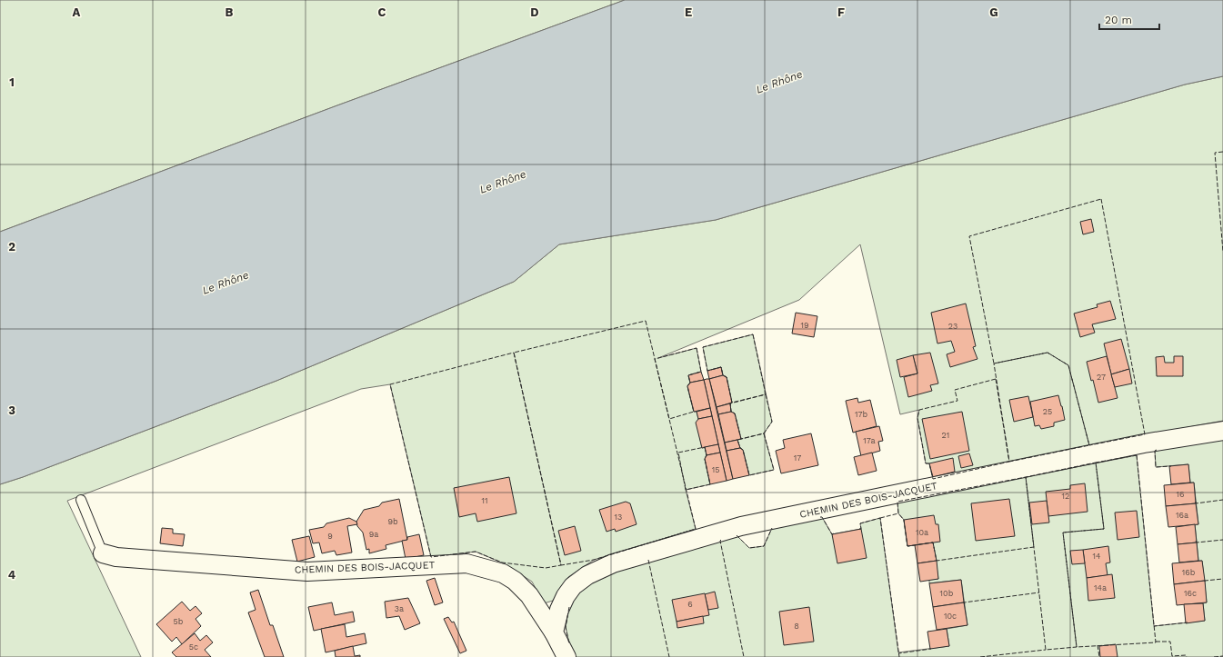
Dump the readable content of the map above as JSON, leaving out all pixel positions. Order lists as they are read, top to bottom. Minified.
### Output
{"streets":{"street":["CHEMIN DES BOIS-JACQUET"]},"water":["Le Rhône"],"house_numbers":["19","23","27","25","17b","21","17a","17","15","16","12","11","16a","13","9b","10a","9a","9","14","16b","14a","10b","16c","6","3a","10c","5b","8","5c"],"scale_bar":"20 m","grid":{"columns":["A","B","C","D","E","F","G"],"rows":["1","2","3","4"]}}
